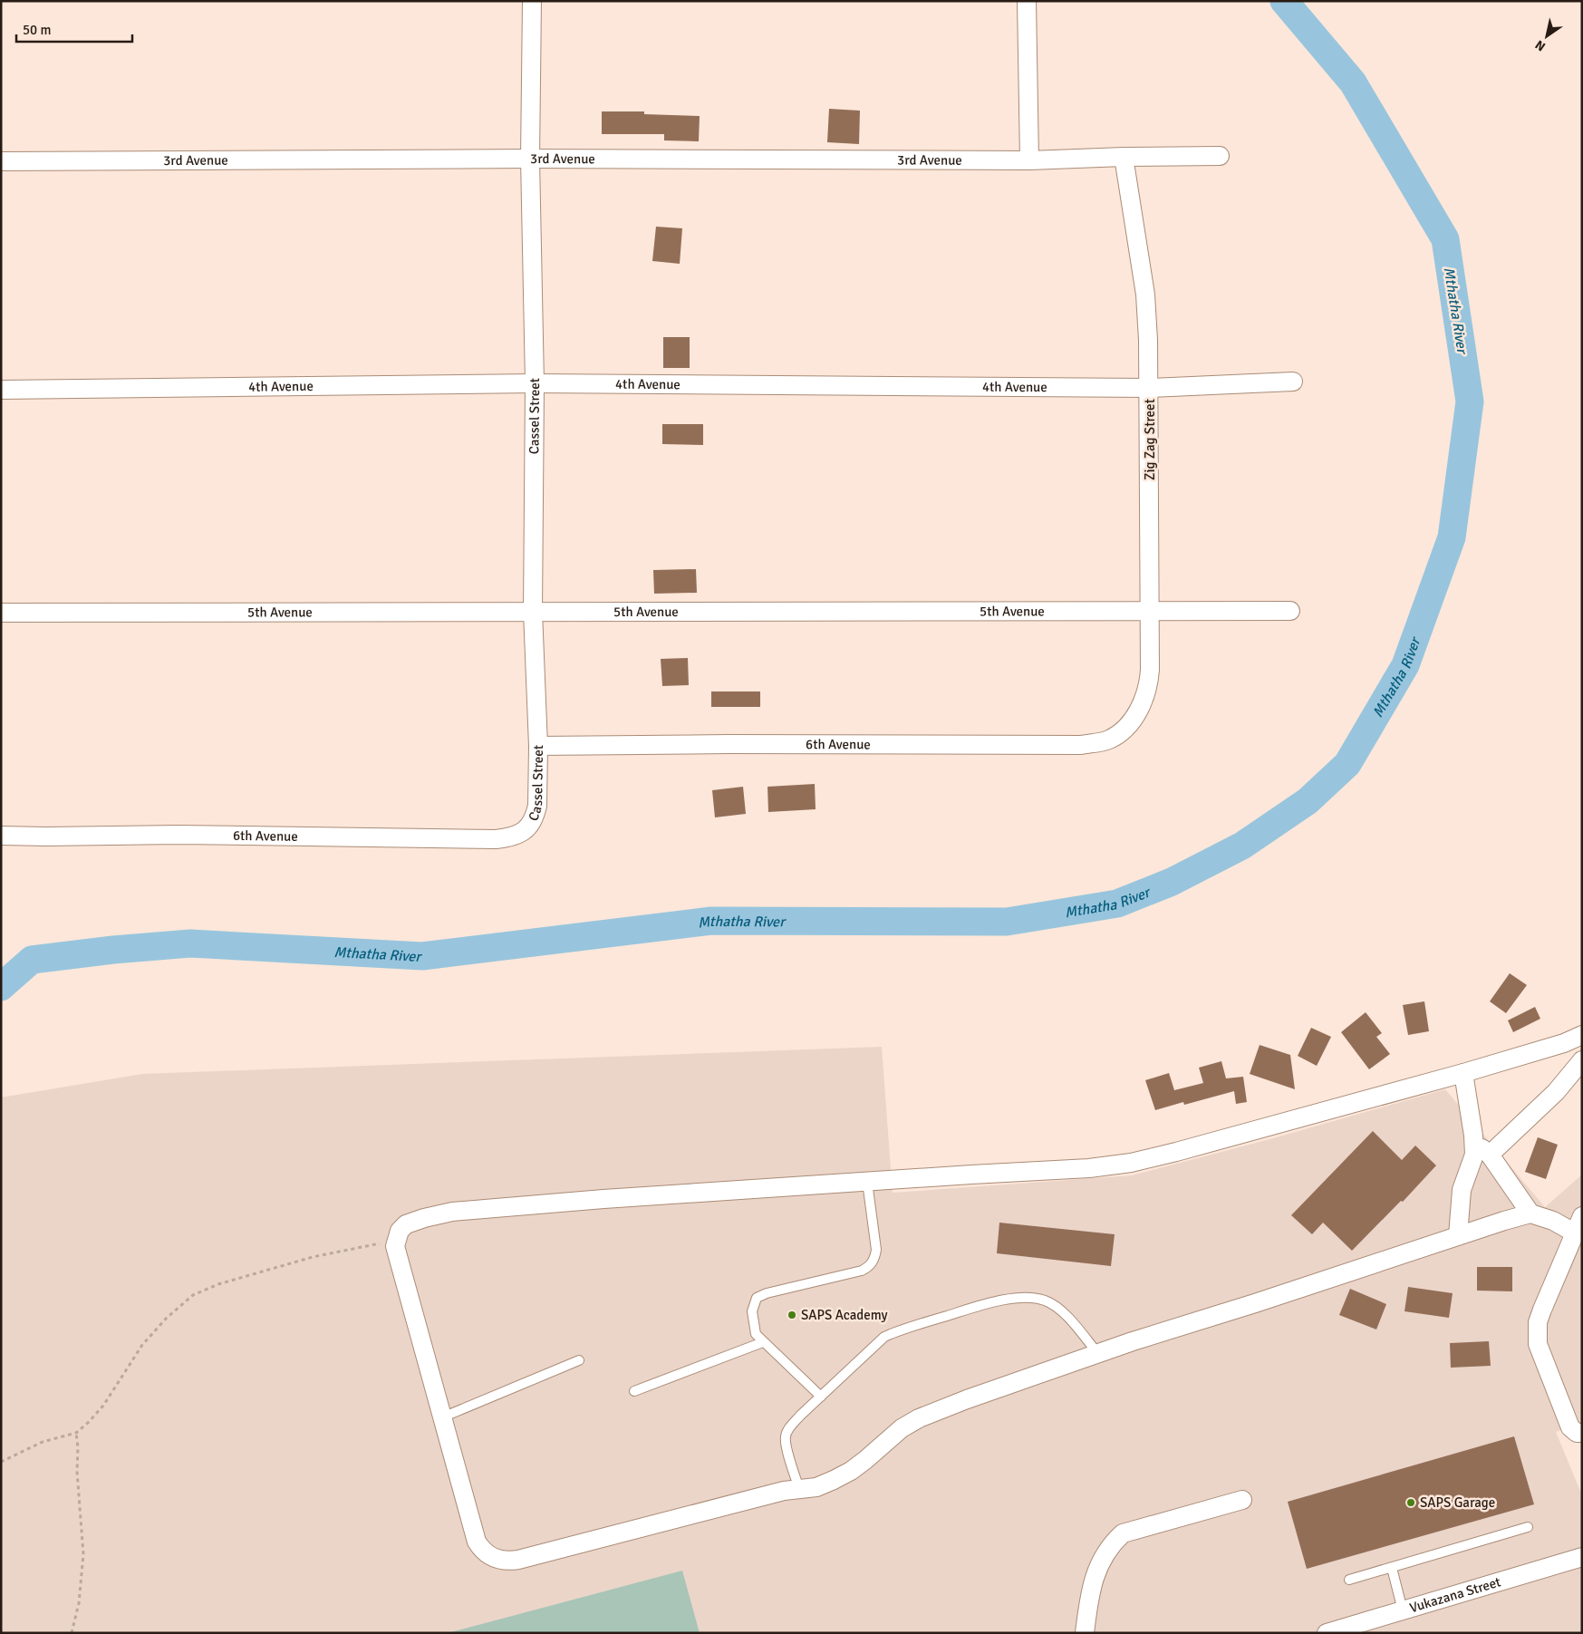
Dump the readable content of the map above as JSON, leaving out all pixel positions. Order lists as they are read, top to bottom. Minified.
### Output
{"streets":{"street":["3rd Avenue","4th Avenue","Cassel Street","Zig Zag Street","5th Avenue","6th Avenue","Vukazana Street"]},"crossings":[["3rd Avenue","Cassel Street"],["3rd Avenue","Zig Zag Street"],["4th Avenue","Cassel Street"],["4th Avenue","Zig Zag Street"],["Cassel Street","5th Avenue"],["Cassel Street","6th Avenue"],["Zig Zag Street","5th Avenue"],["Zig Zag Street","6th Avenue"]],"water":["Mthatha River"],"places":["SAPS Academy","SAPS Garage"],"scale_bar":"50 m","north":"bottom left"}
